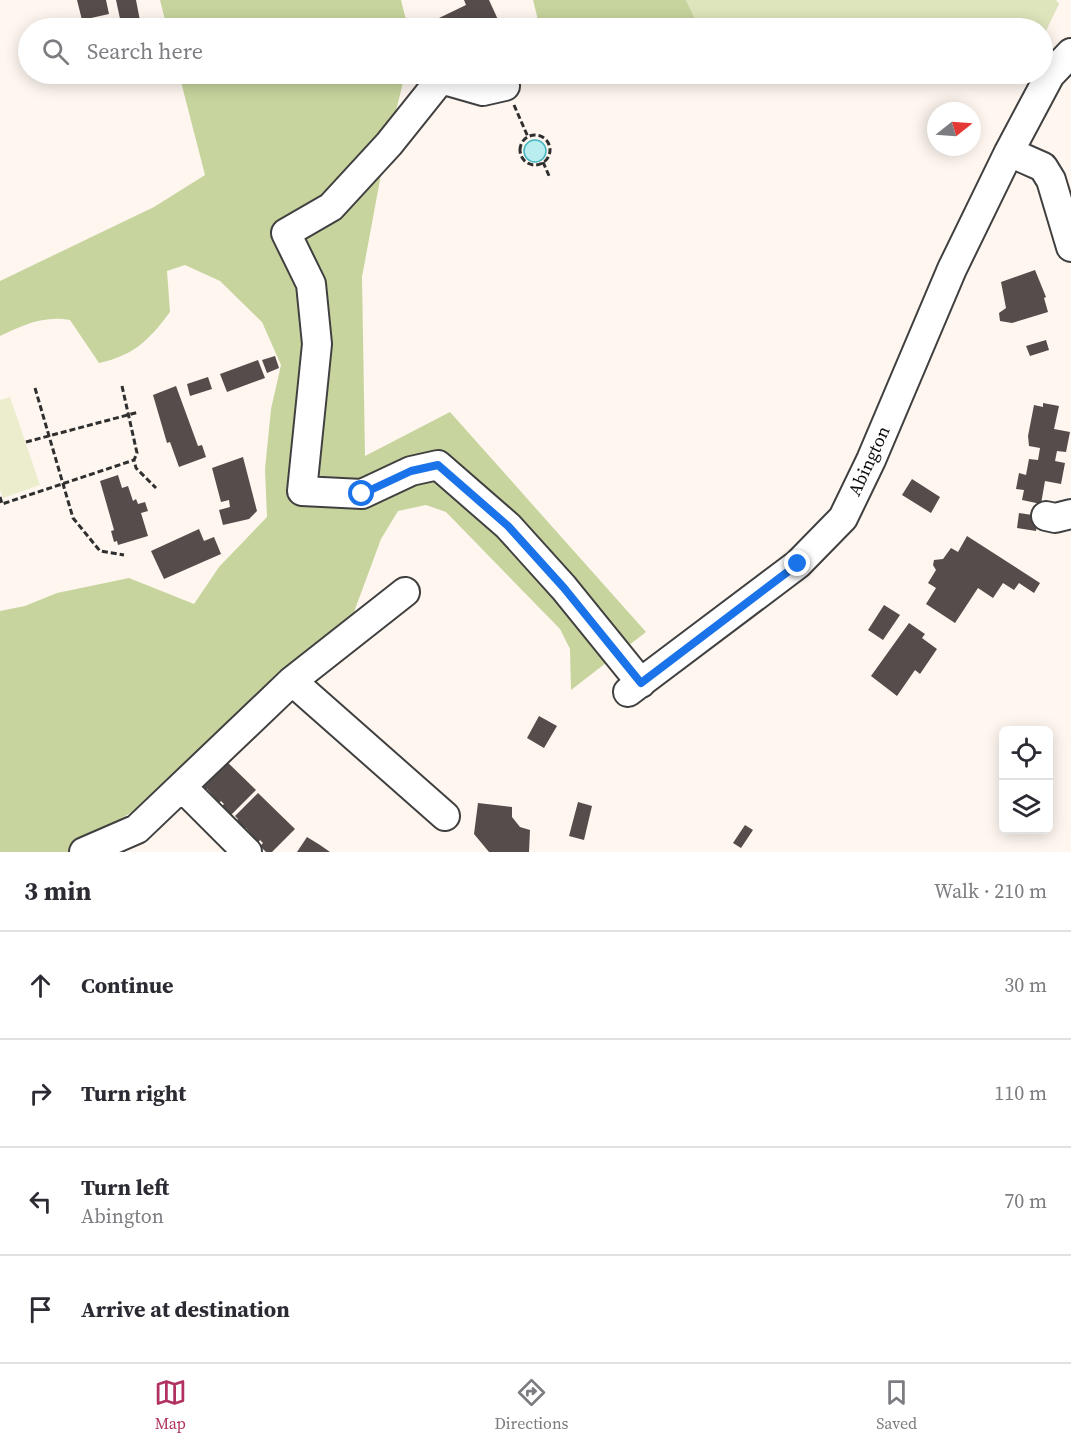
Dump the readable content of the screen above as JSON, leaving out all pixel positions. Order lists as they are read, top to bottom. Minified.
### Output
{"streets":{"street":["Abington"]},"north":"right","page":{"search":"Search here","heading":["3 min","Walk · 210 m"],"list":[["Continue","30 m"],["Turn right","110 m"],["Turn left","Abington","70 m"],"Arrive at destination"],"nav":["Map","Directions","Saved"]}}
